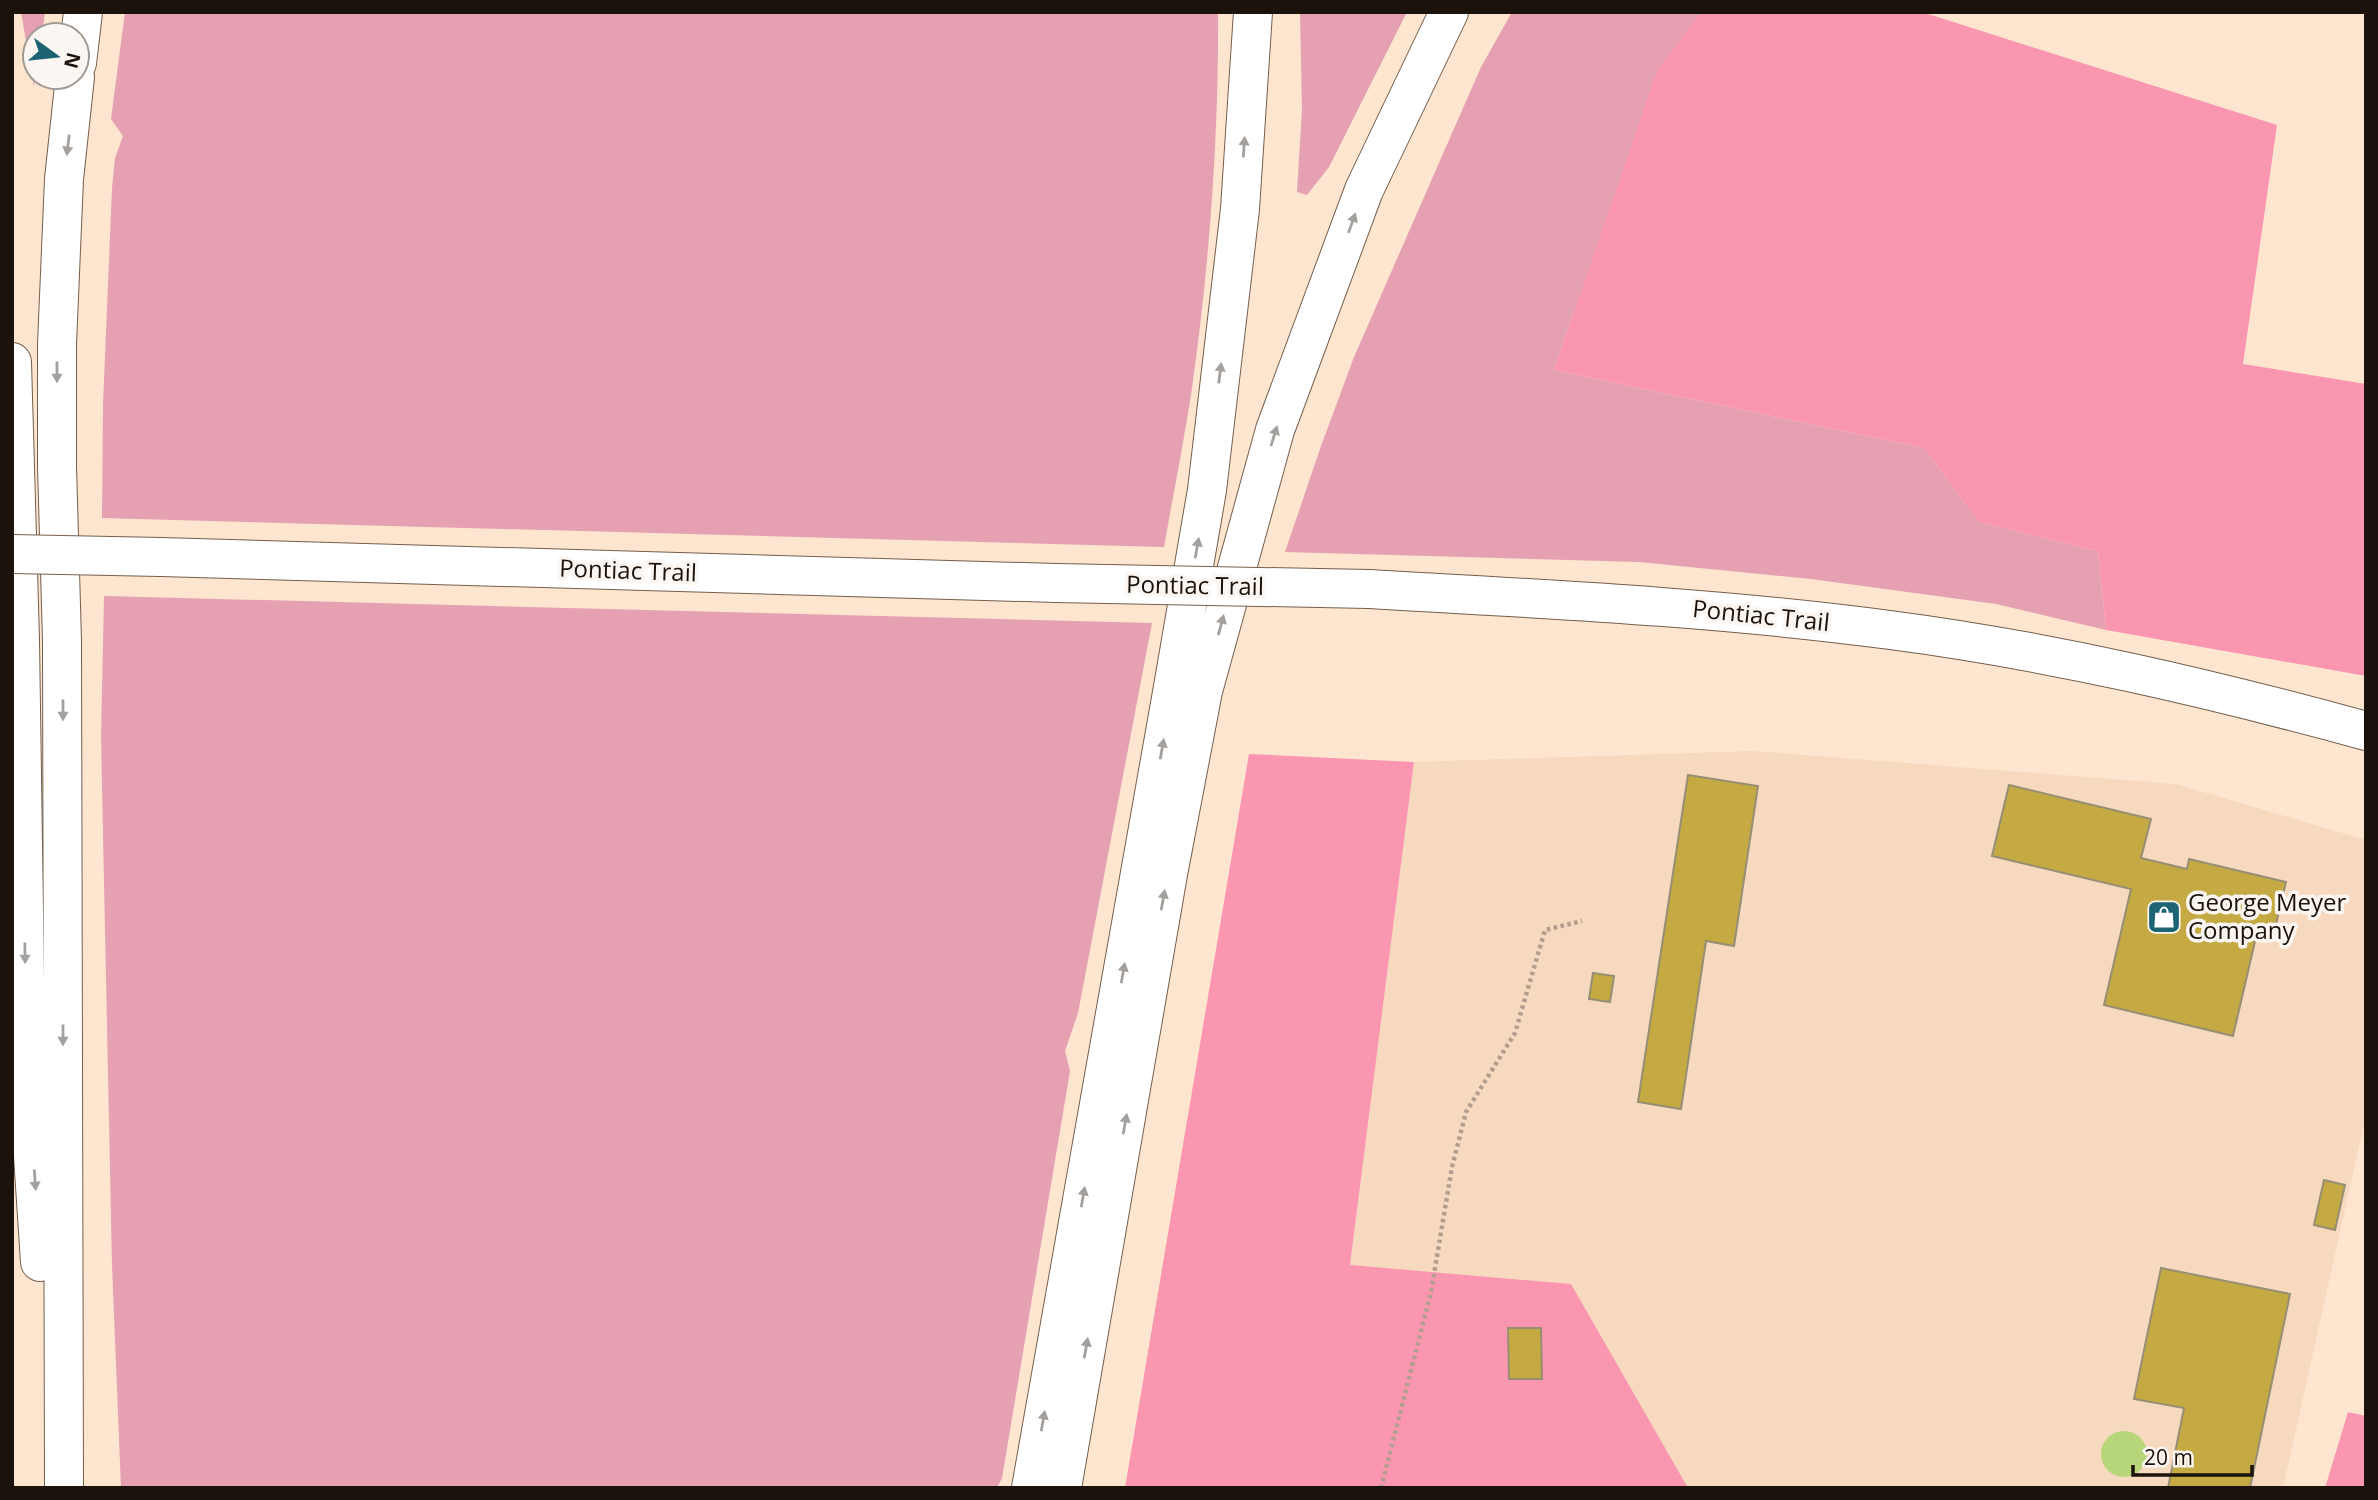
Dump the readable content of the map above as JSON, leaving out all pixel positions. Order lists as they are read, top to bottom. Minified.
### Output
{"streets":{"main road":["Pontiac Trail"]},"places":{"shop":["George Meyer Company"]},"scale_bar":"20 m","north":"right"}
